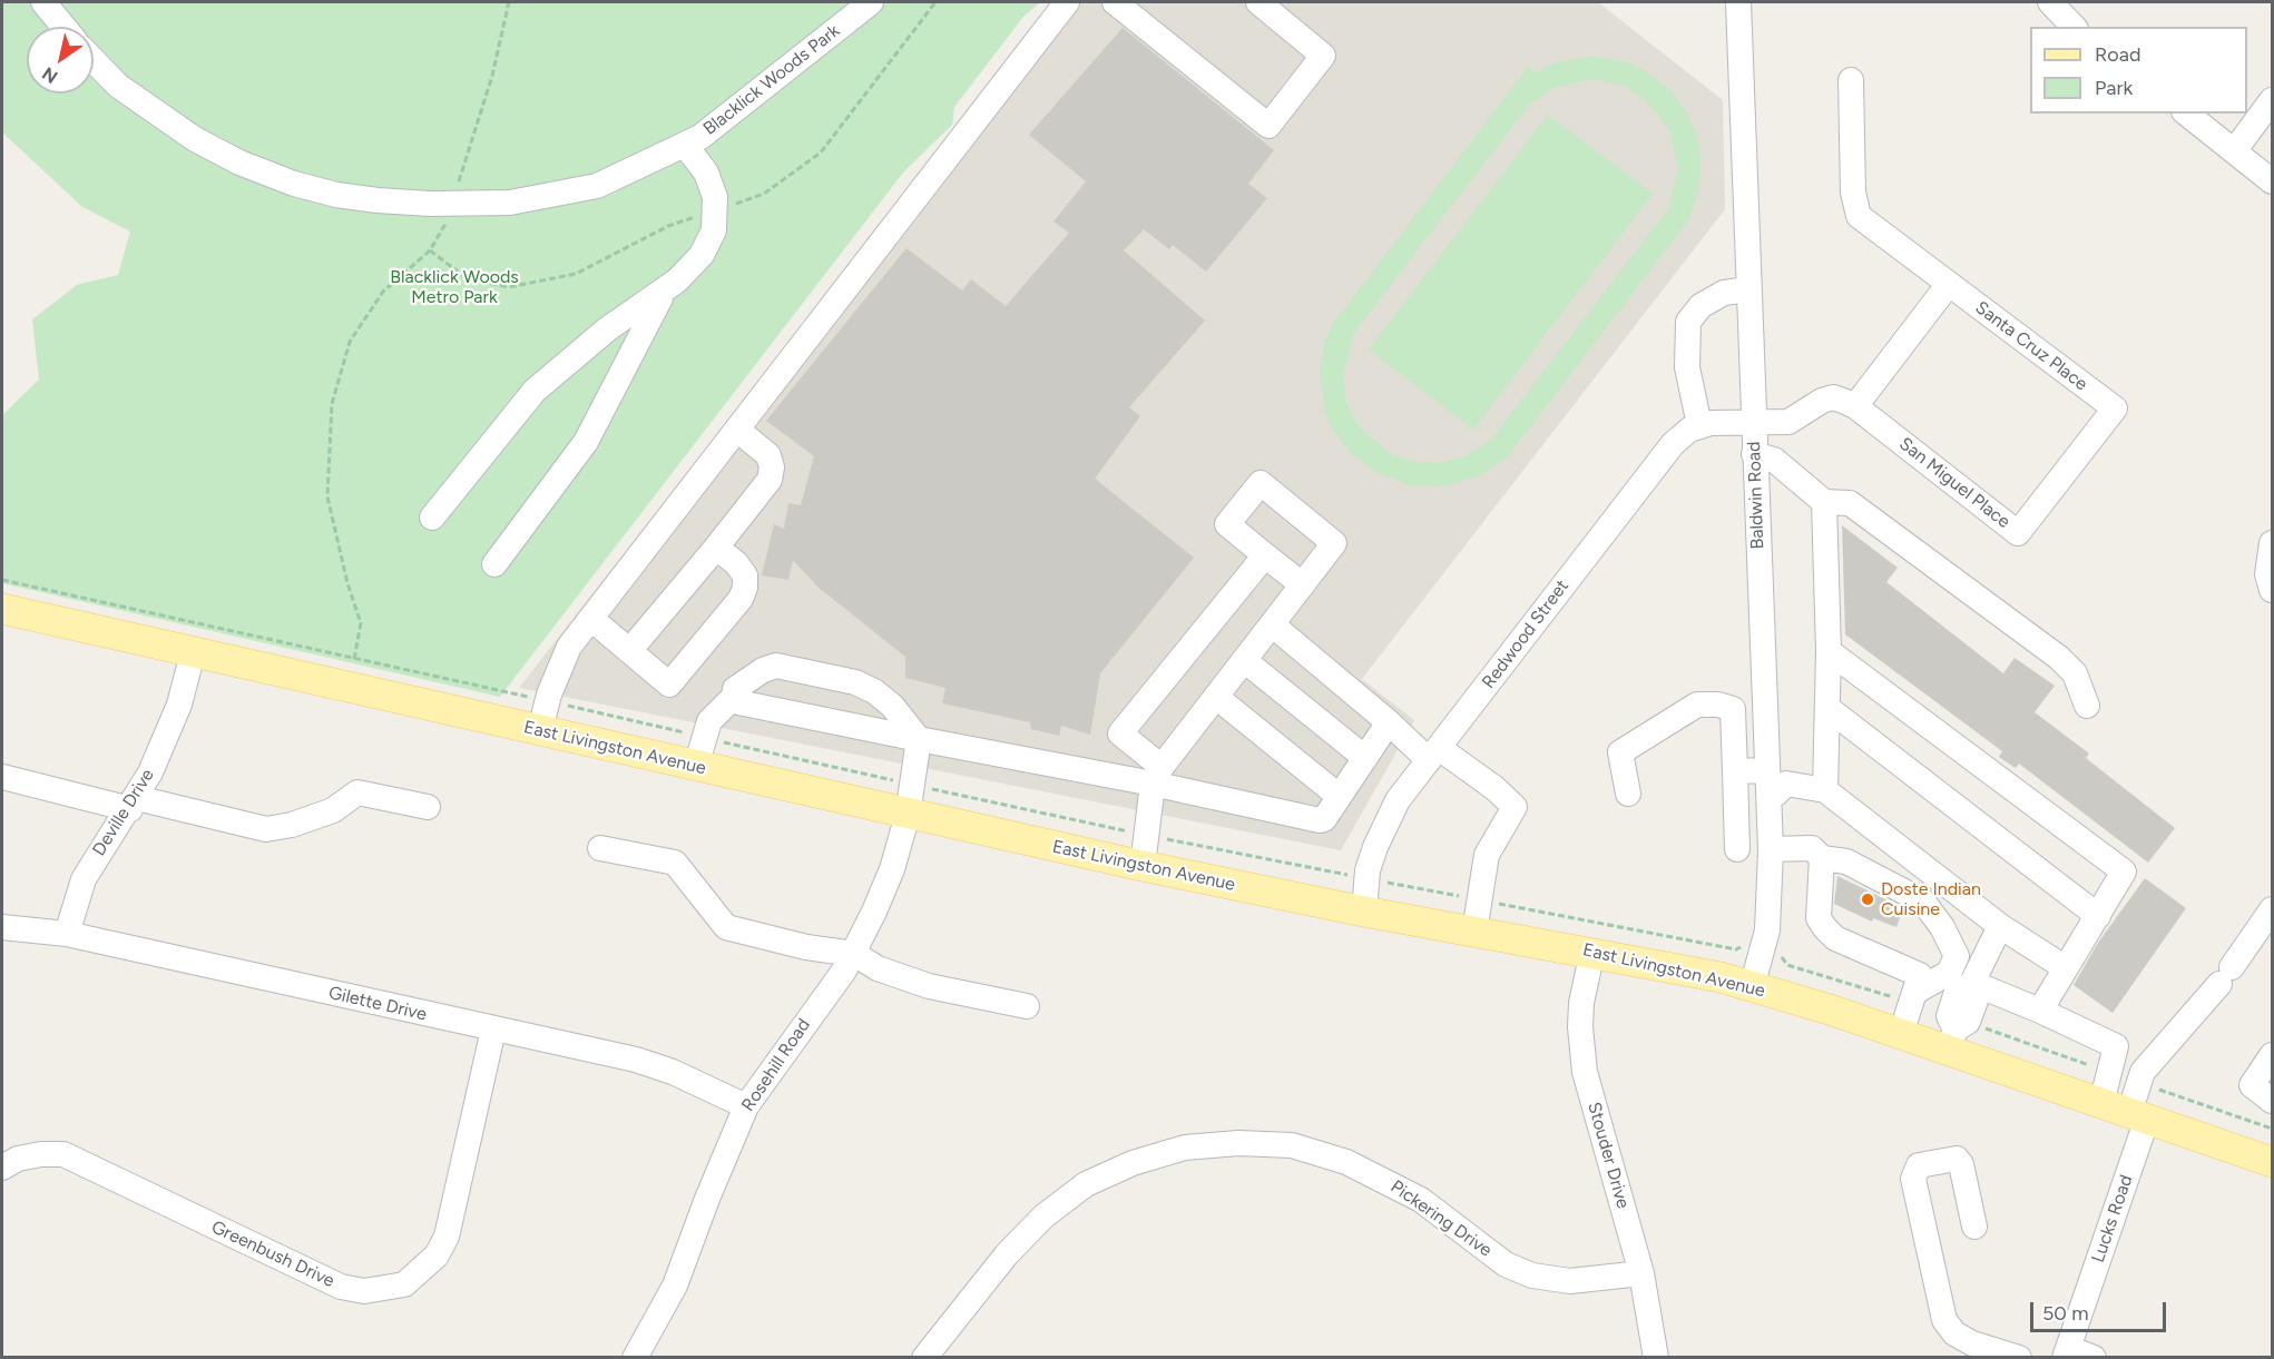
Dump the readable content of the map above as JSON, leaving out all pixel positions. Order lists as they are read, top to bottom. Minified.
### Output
{"streets":{"main road":["East Livingston Avenue"],"street":["Blacklick Woods Park","Santa Cruz Place","San Miguel Place","Baldwin Road","Redwood Street","Deville Drive","Gilette Drive","Rosehill Road","Stouder Drive","Pickering Drive","Lucks Road","Greenbush Drive"]},"crossings":[["Santa Cruz Place","San Miguel Place"],["San Miguel Place","Baldwin Road"],["Baldwin Road","East Livingston Avenue"],["Redwood Street","East Livingston Avenue"],["East Livingston Avenue","Deville Drive"],["East Livingston Avenue","Rosehill Road"],["East Livingston Avenue","Stouder Drive"],["East Livingston Avenue","Lucks Road"],["Deville Drive","Gilette Drive"],["Gilette Drive","Rosehill Road"],["Gilette Drive","Greenbush Drive"],["Stouder Drive","Pickering Drive"]],"parks":["Blacklick Woods Metro Park"],"places":["Doste Indian Cuisine"],"legend":["Road","Park"],"scale_bar":"50 m","north":"bottom left"}
